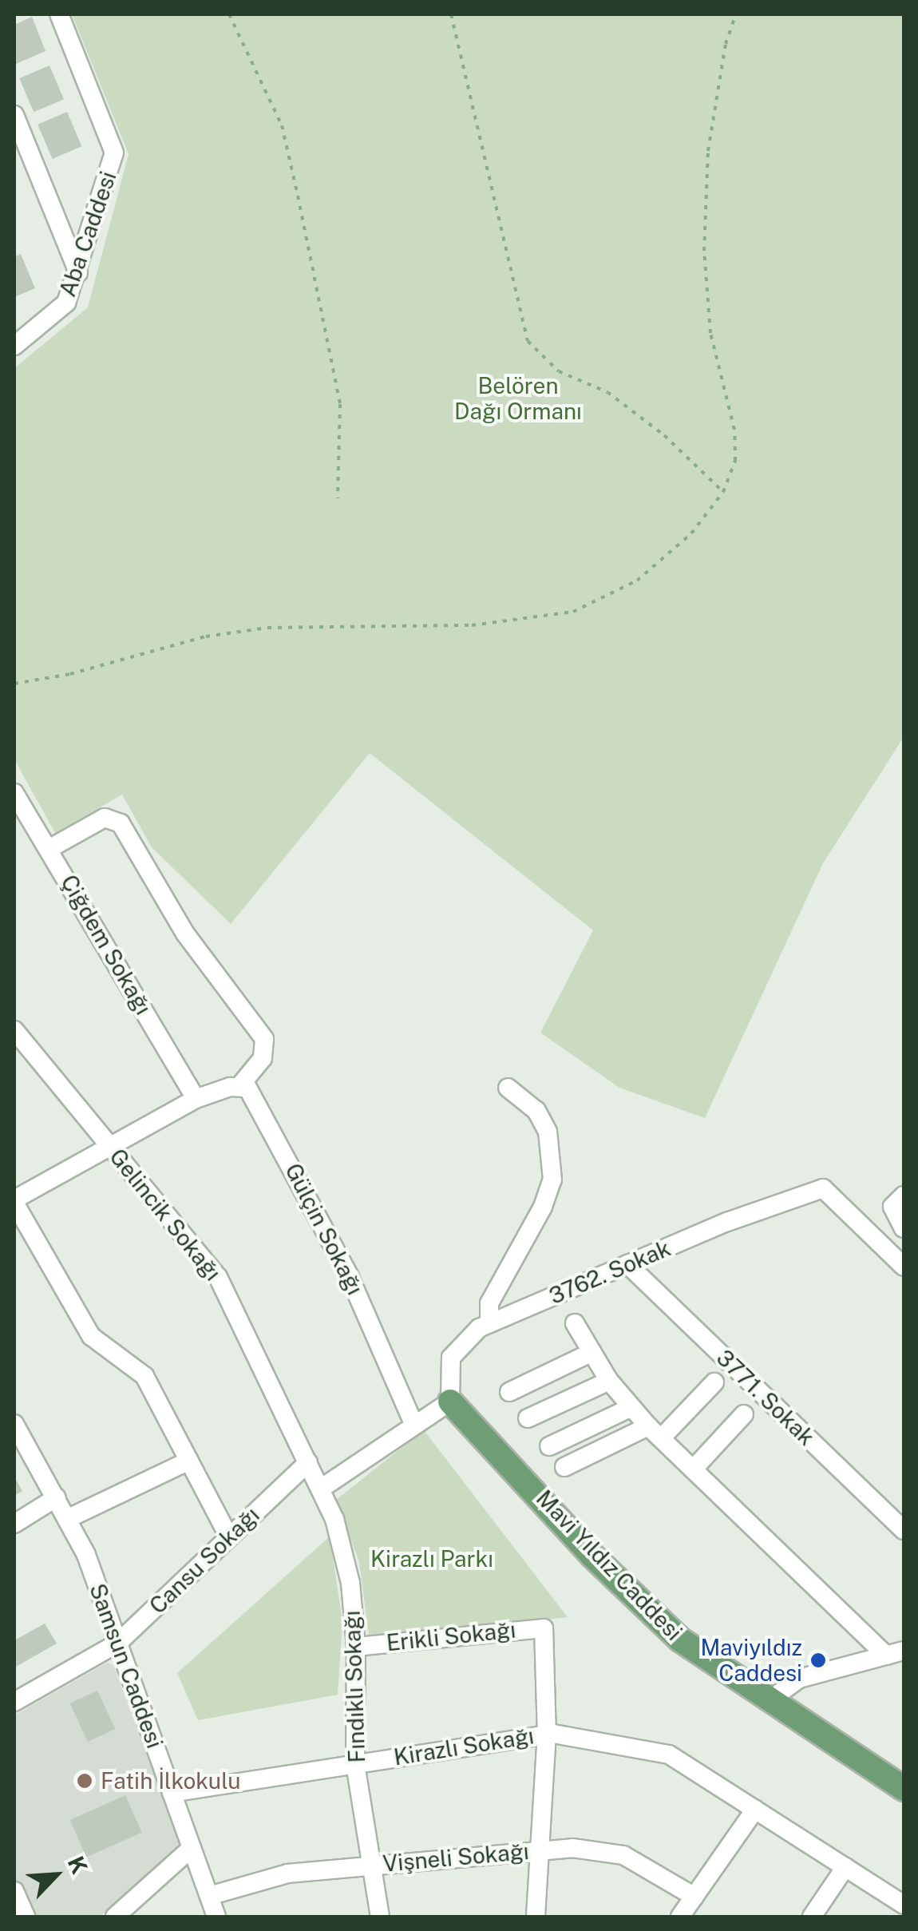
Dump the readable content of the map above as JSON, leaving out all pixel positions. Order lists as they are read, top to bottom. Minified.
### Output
{"streets":{"main road":["Mavi Yıldız Caddesi"],"street":["Aba Caddesi","Çiğdem Sokağı","Gelincik Sokağı","Gülçin Sokağı","3762. Sokak","3771. Sokak","Cansu Sokağı","Erikli Sokağı","Samsun Caddesi","Fındıklı Sokağı","Kirazlı Sokağı","Vişneli Sokağı"]},"crossings":[["Gelincik Sokağı","Cansu Sokağı"],["Gelincik Sokağı","Fındıklı Sokağı"],["3762. Sokak","3771. Sokak"],["3762. Sokak","Mavi Yıldız Caddesi"],["Cansu Sokağı","Samsun Caddesi"],["Cansu Sokağı","Fındıklı Sokağı"],["Erikli Sokağı","Fındıklı Sokağı"],["Erikli Sokağı","Kirazlı Sokağı"],["Erikli Sokağı","Vişneli Sokağı"],["Samsun Caddesi","Kirazlı Sokağı"],["Samsun Caddesi","Vişneli Sokağı"],["Fındıklı Sokağı","Kirazlı Sokağı"],["Fındıklı Sokağı","Vişneli Sokağı"]],"parks":["Belören Dağı Ormanı","Kirazlı Parkı"],"places":["Maviyıldız Caddesi","Fatih İlkokulu"],"north":"top right"}
